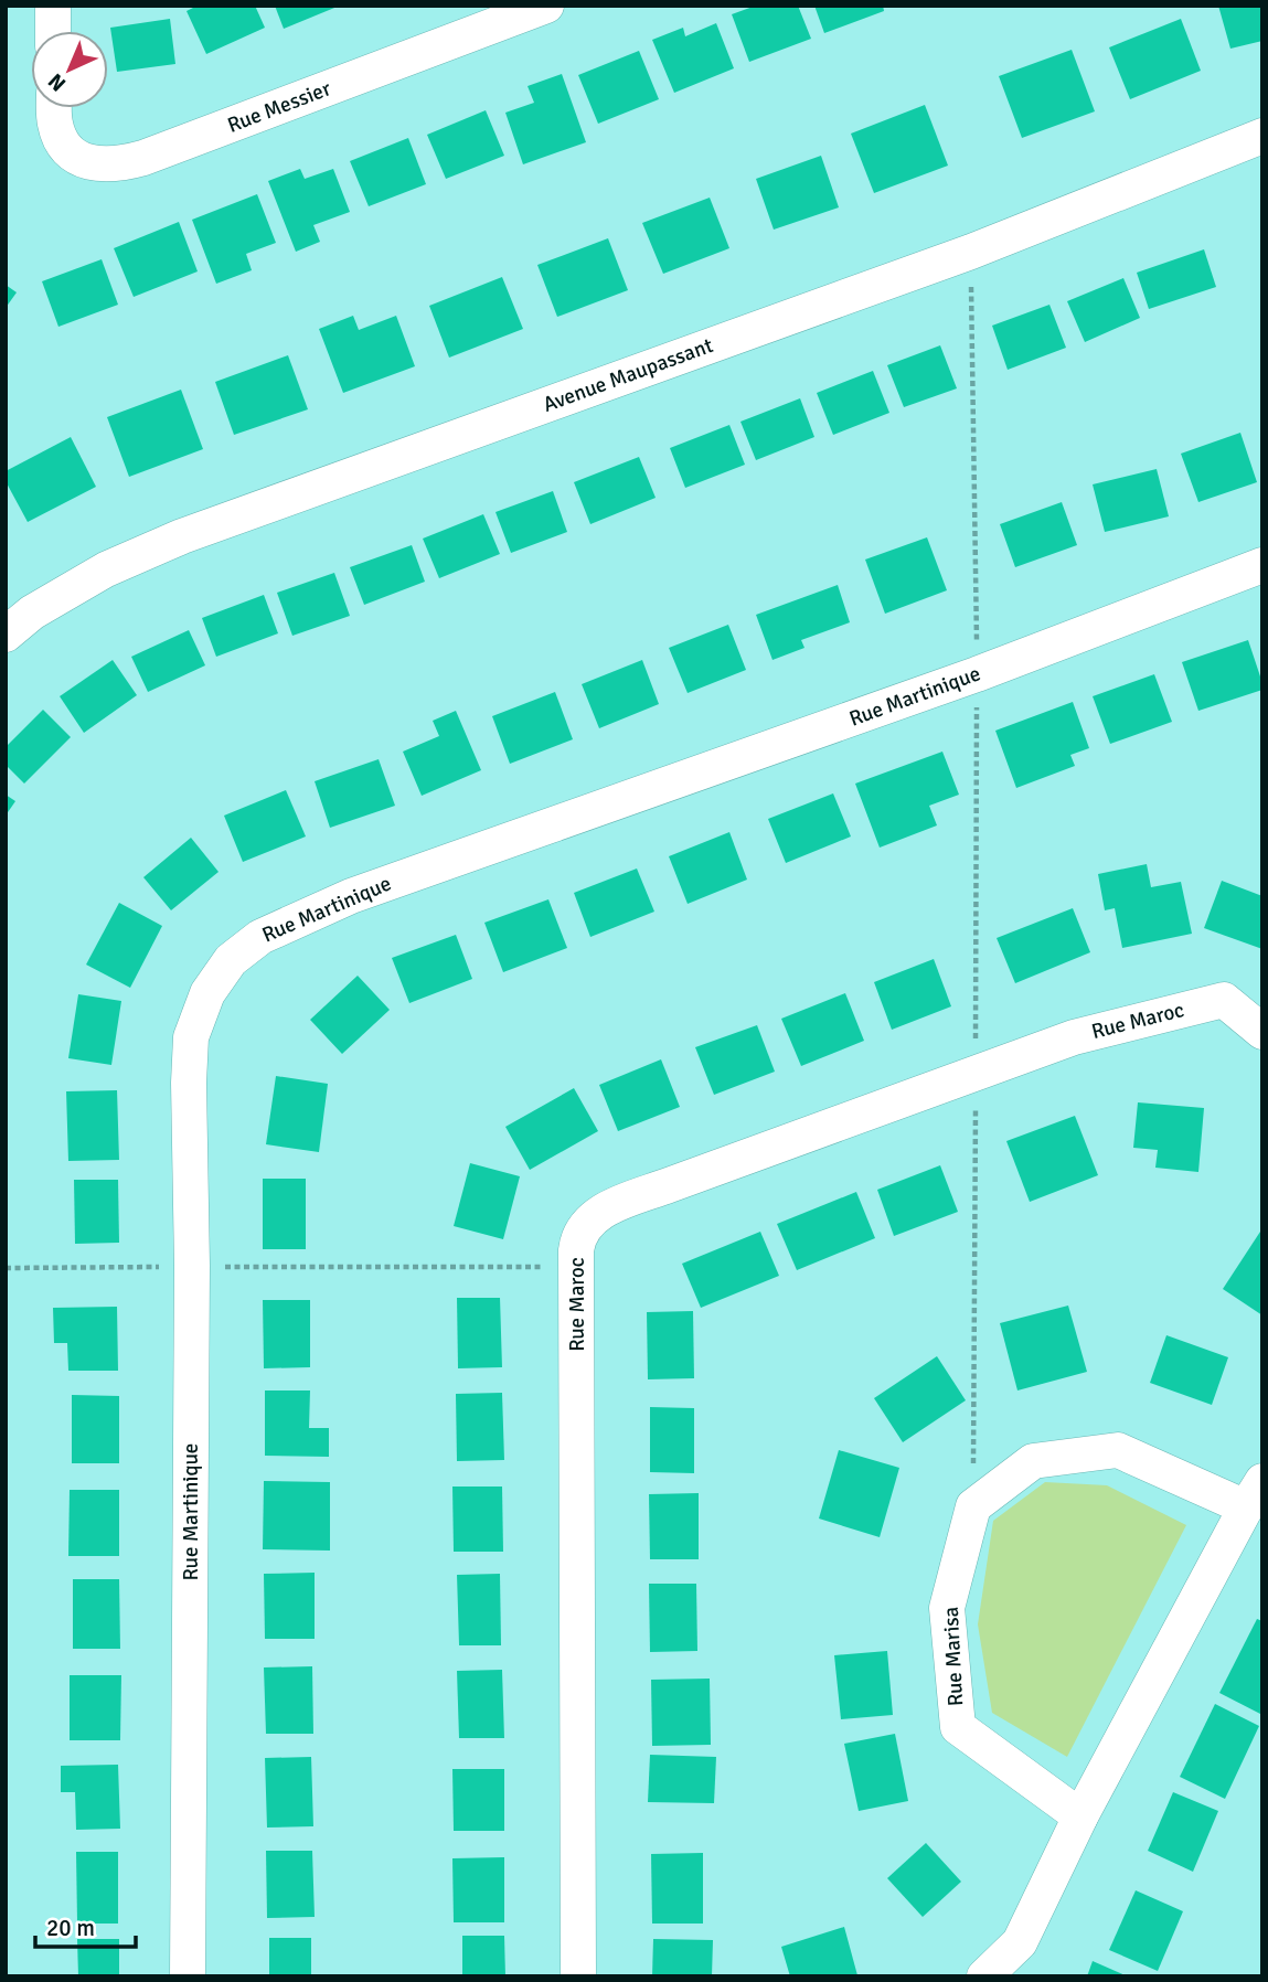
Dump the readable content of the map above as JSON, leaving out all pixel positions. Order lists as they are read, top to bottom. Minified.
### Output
{"streets":{"street":["Rue Messier","Avenue Maupassant","Rue Martinique","Rue Maroc","Rue Marisa"]},"scale_bar":"20 m","north":"bottom left"}
